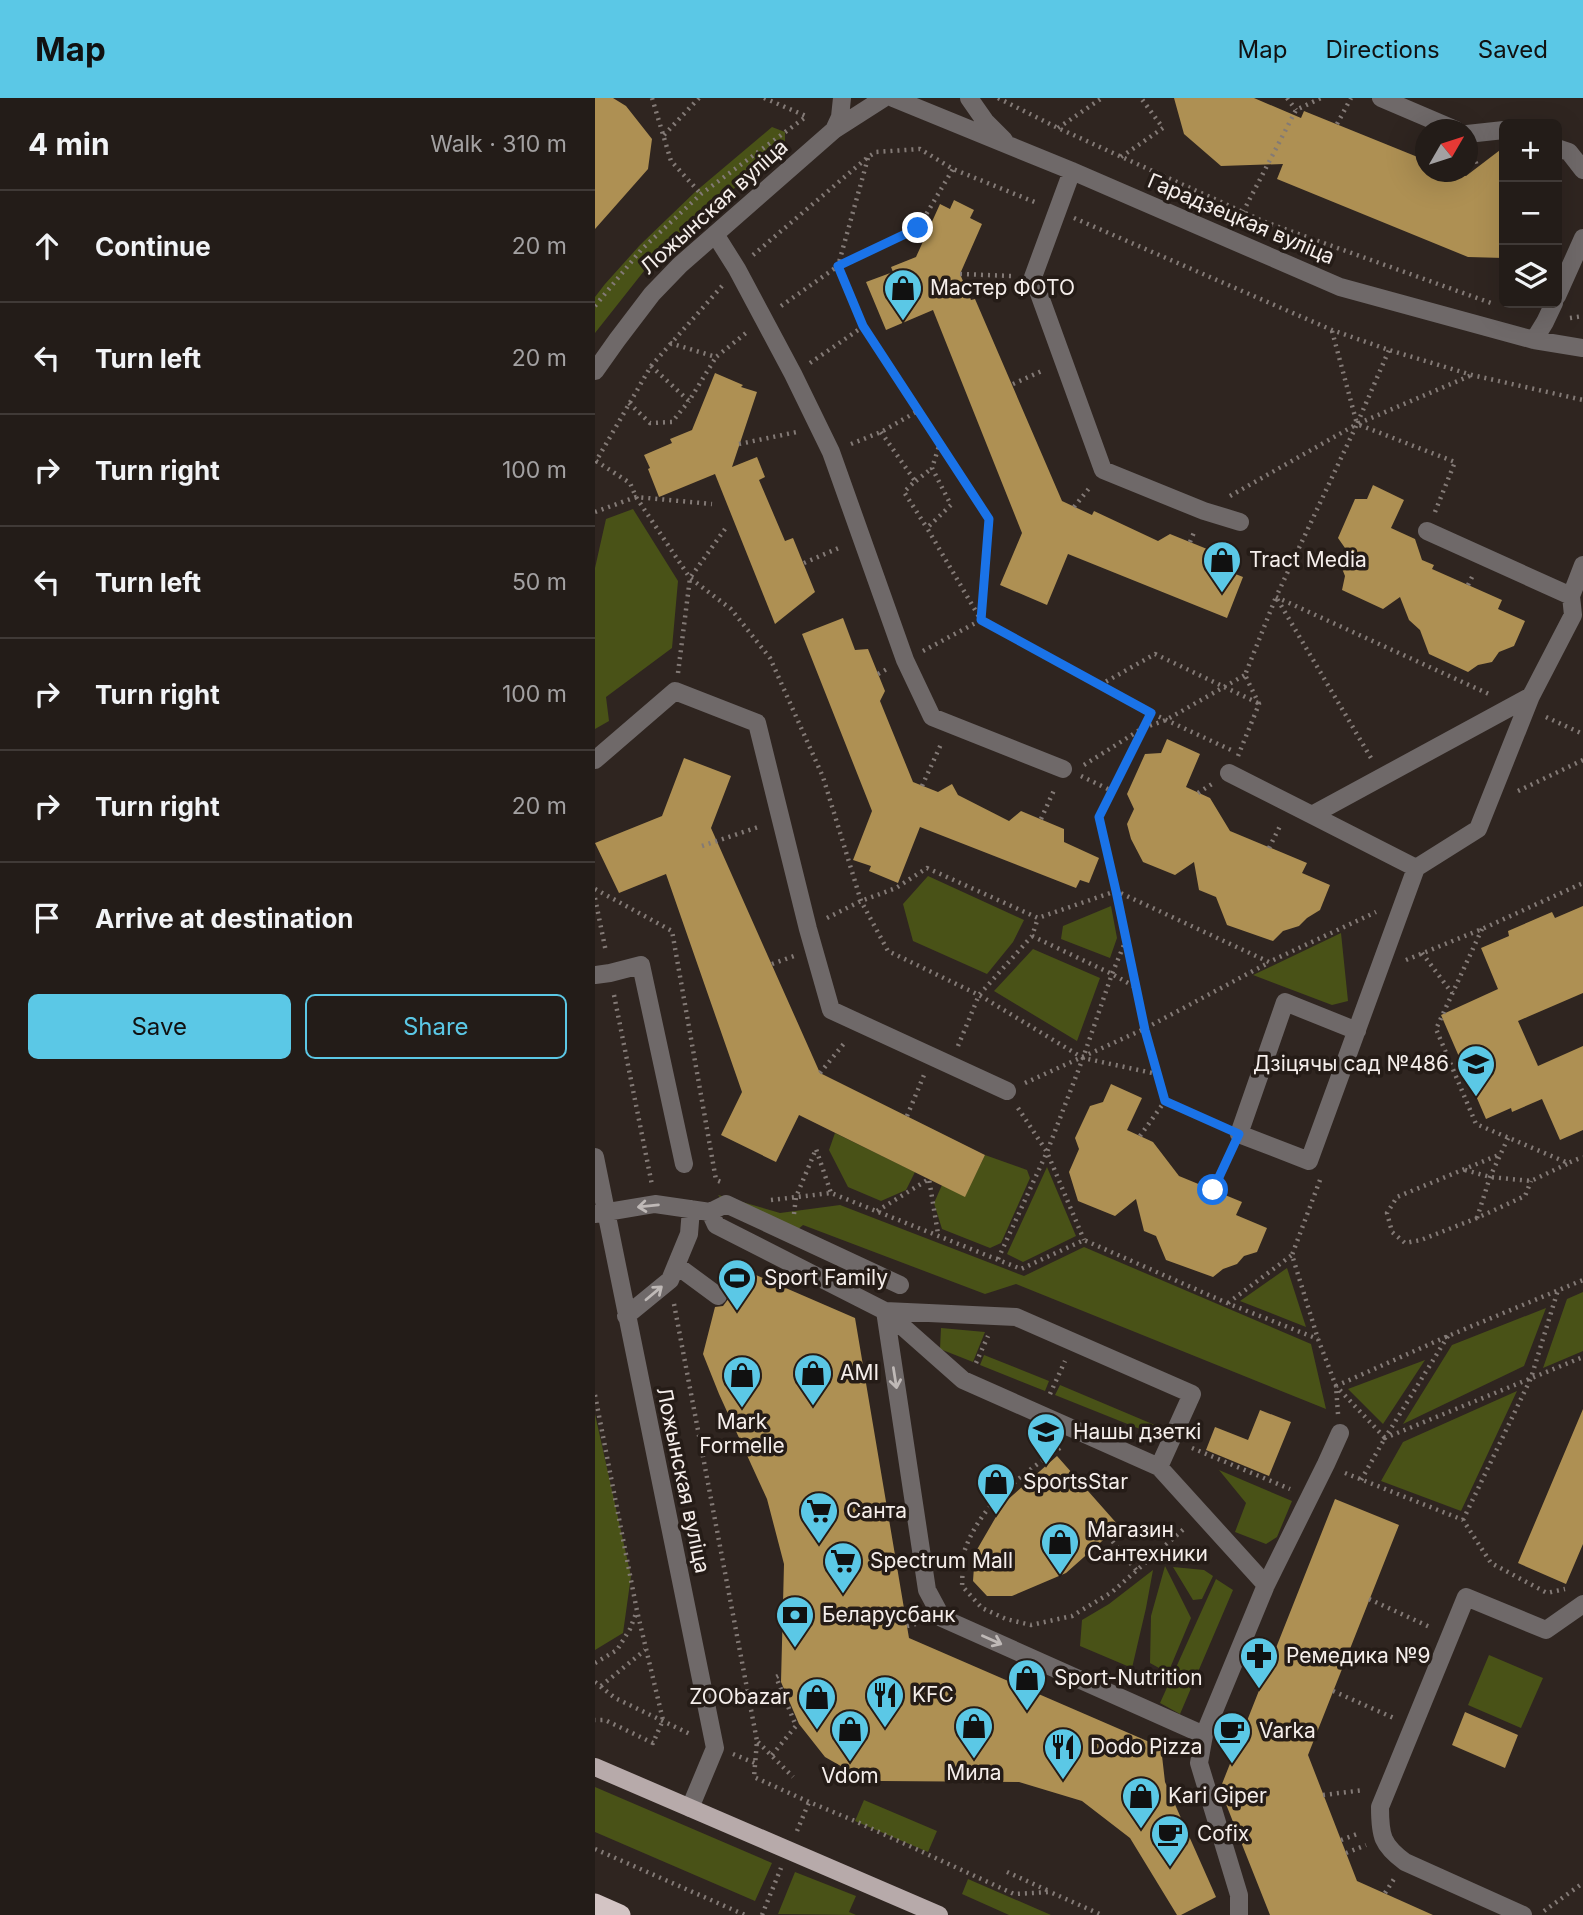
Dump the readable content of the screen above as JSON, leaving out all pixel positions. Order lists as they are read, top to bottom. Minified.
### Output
{"streets":{"street":["Ложынская вуліца","Гарадзецкая вуліца"]},"places":{"shop":["Мастер ФОТО","Tract Media","AMI","Mark Formelle","SportsStar","Магазин Сантехники","Sport-Nutrition","ZOObazar","Мила","Vdom","Kari Giper"],"school or university":["Дзіцячы сад №486","Нашы дзеткі"],"sports":["Sport Family"],"supermarket":["Санта","Spectrum Mall"],"bank":["Беларусбанк"],"pharmacy":["Ремедика №9"],"restaurant":["KFC","Dodo Pizza"],"cafe":["Varka","Cofix"]},"north":"top right","page":{"header":"Map","nav":["Map","Directions","Saved"],"heading":["4 min","Walk · 310 m"],"map_buttons":["+","−"],"list":[["Continue","20 m"],["Turn left","20 m"],["Turn right","100 m"],["Turn left","50 m"],["Turn right","100 m"],["Turn right","20 m"],"Arrive at destination"],"buttons":["Save","Share"]}}
